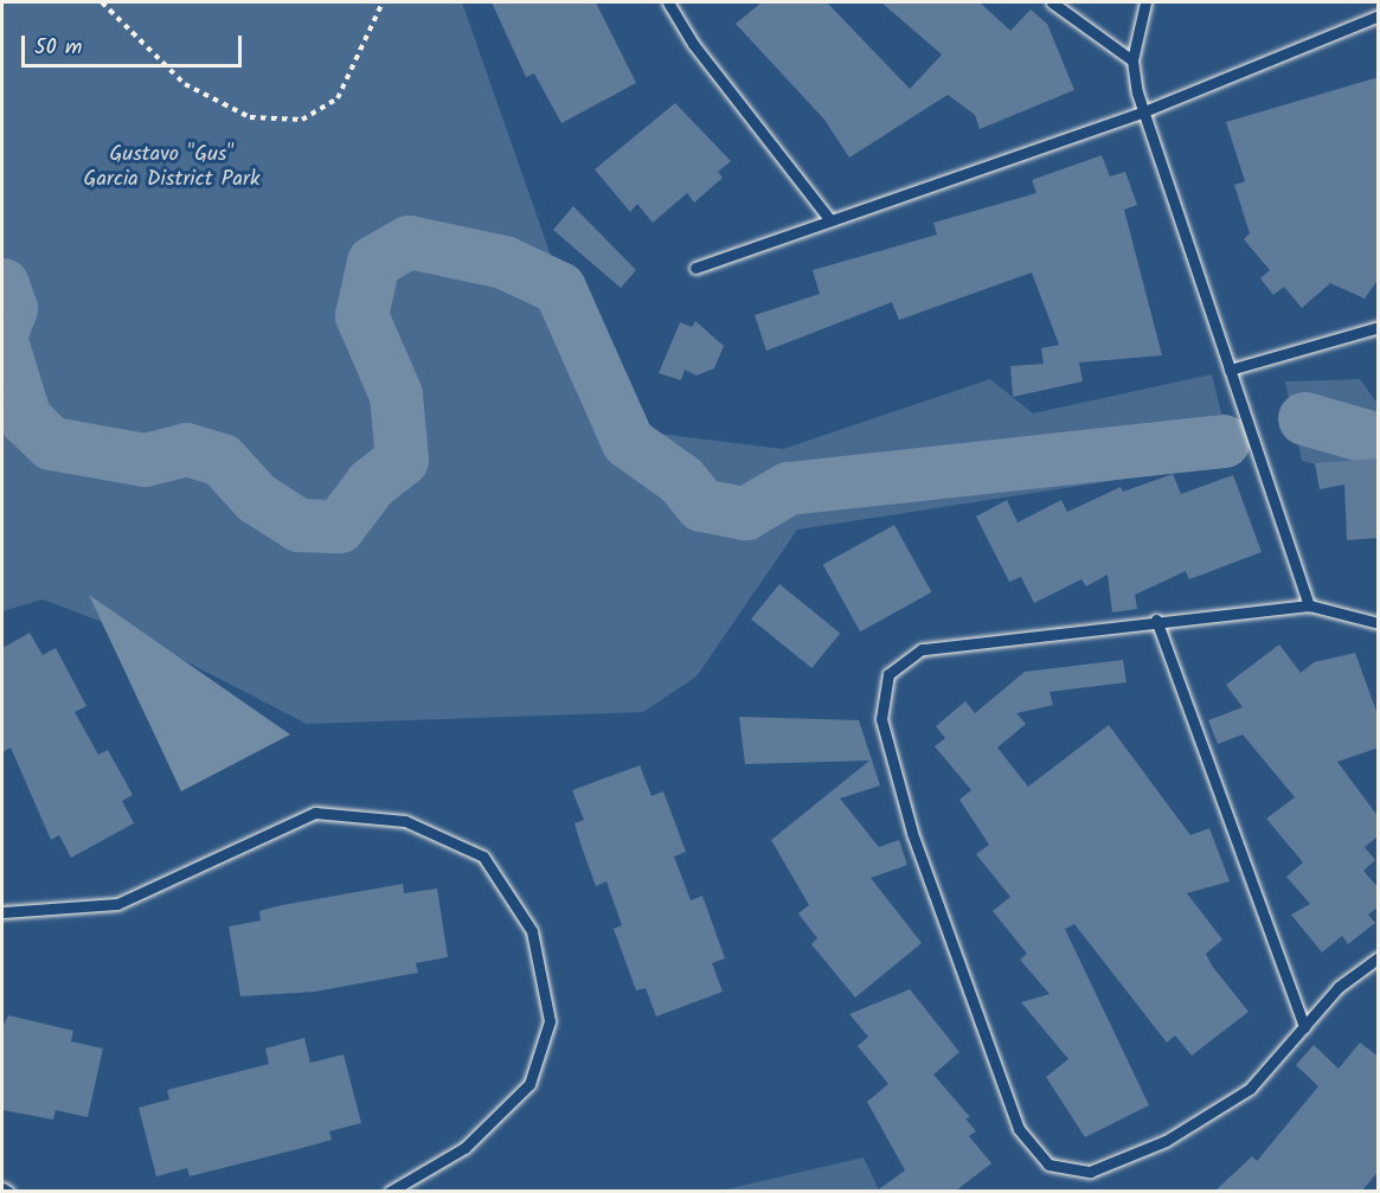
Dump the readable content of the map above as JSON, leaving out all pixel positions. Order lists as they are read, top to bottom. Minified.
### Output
{"parks":["Gustavo \"Gus\" Garcia District Park"],"scale_bar":"50 m"}
